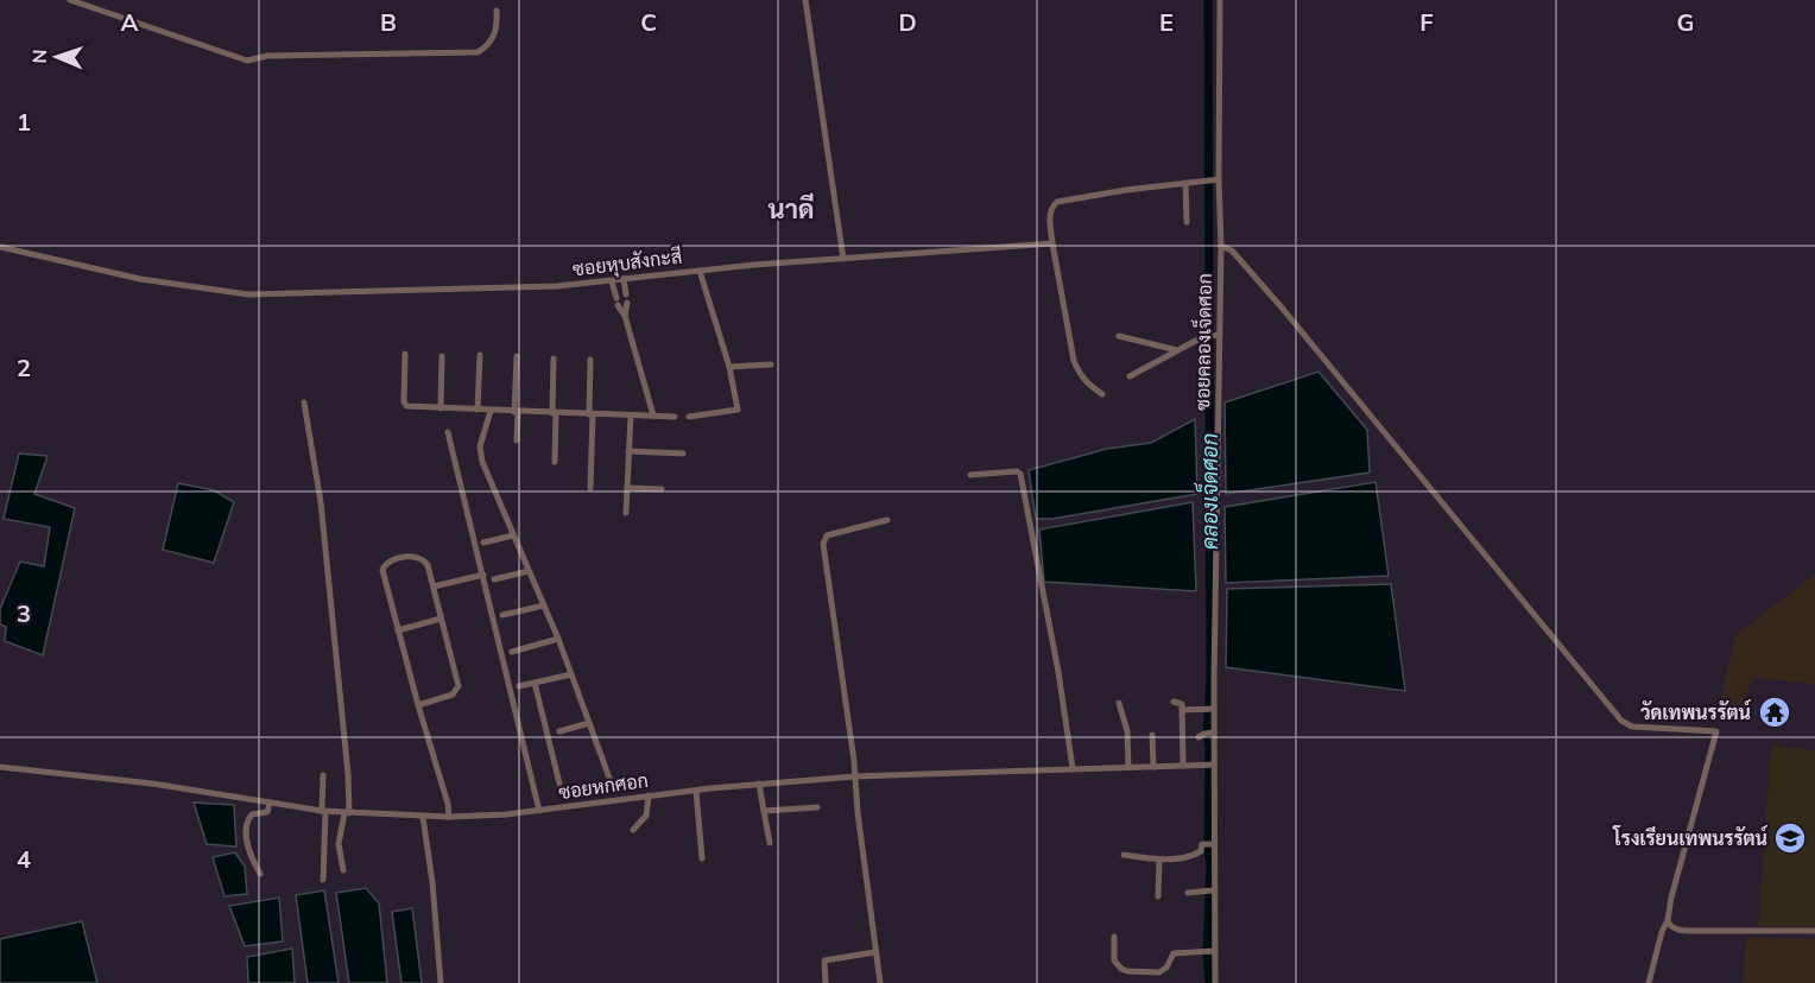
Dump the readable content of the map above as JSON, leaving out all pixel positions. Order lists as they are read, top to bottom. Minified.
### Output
{"streets":{"street":["ซอยหุบสังกะสี","ซอยคลองเจ็ดศอก","ซอยหกศอก"]},"crossings":[["ซอยคลองเจ็ดศอก","ซอยหกศอก"]],"districts":["นาดี"],"water":["คลองเจ็ดศอก"],"places":{"temple":["วัดเทพนรรัตน์"],"school or university":["โรงเรียนเทพนรรัตน์"]},"north":"left","grid":{"columns":["A","B","C","D","E","F","G"],"rows":["1","2","3","4"]}}
